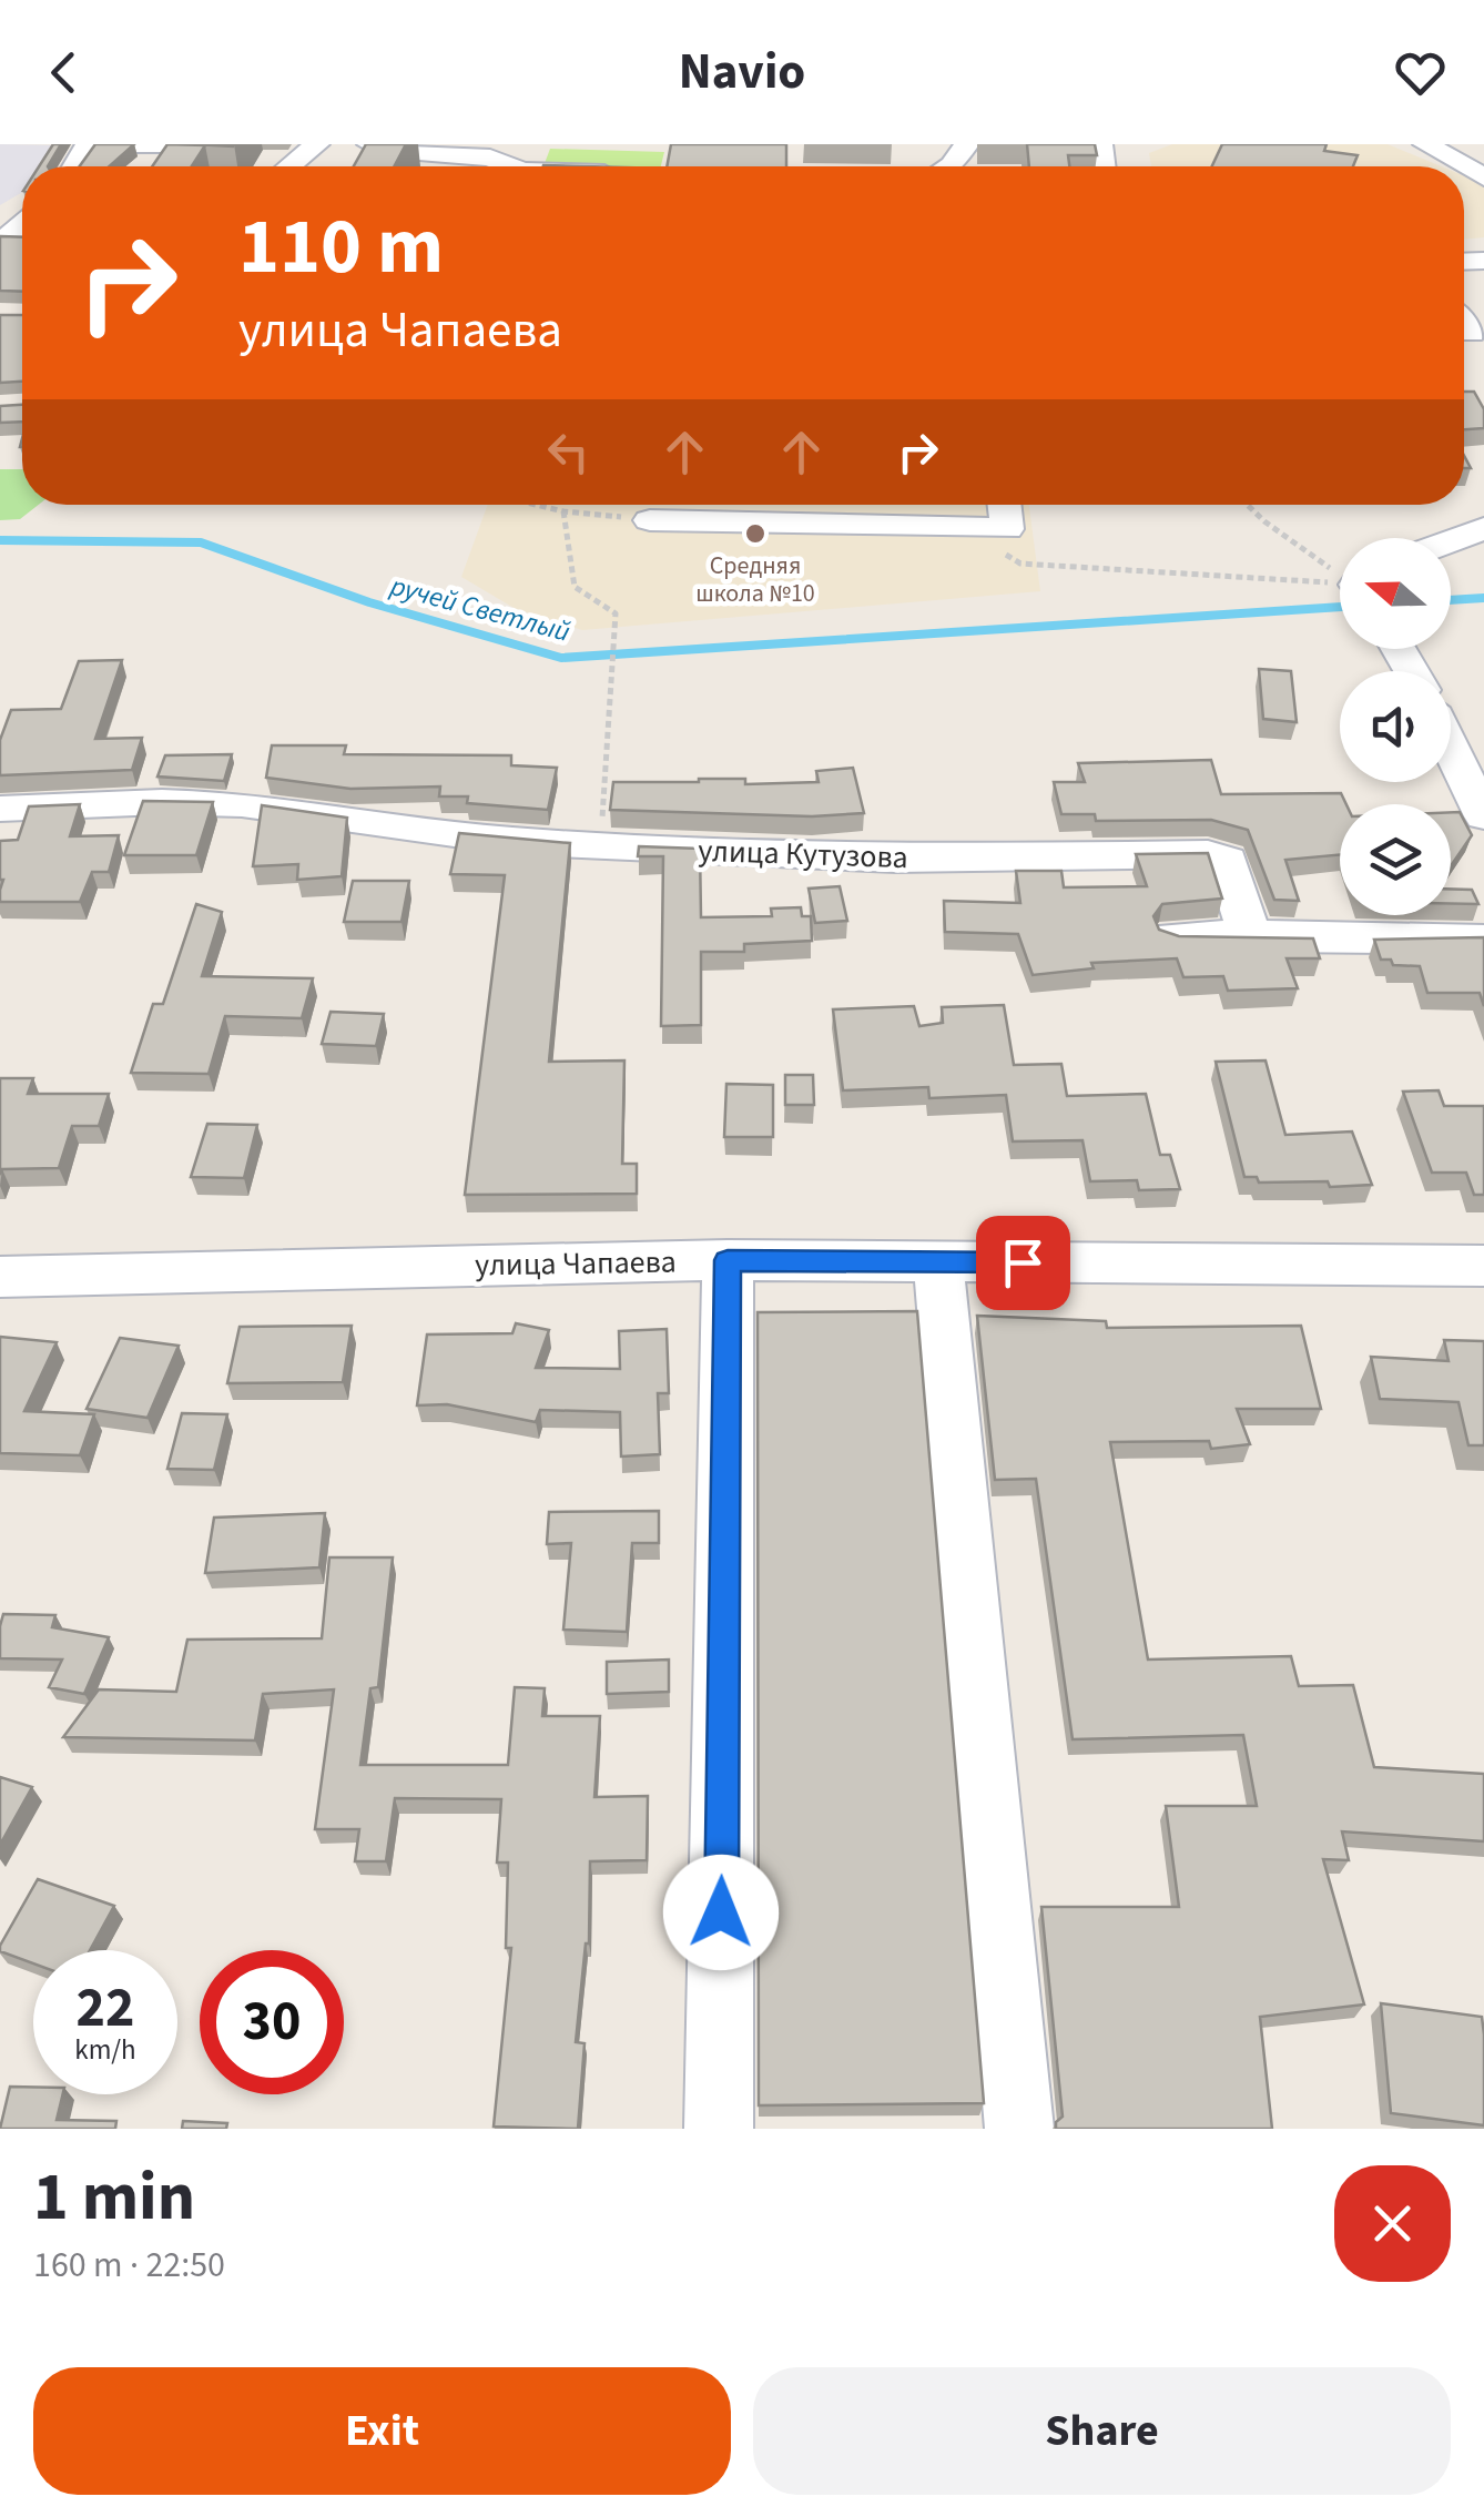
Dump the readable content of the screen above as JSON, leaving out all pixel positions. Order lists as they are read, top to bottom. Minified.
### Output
{"streets":{"street":["улица Кутузова","улица Чапаева"]},"water":["ручей Светлый"],"places":["Средняя школа №10"],"north":"left","page":{"header":"Navio","turn":["110 m","улица Чапаева"],"speed":"22 km/h","limit":"30","heading":["1 min","160 m · 22:50"],"buttons":["Exit","Share"]}}
